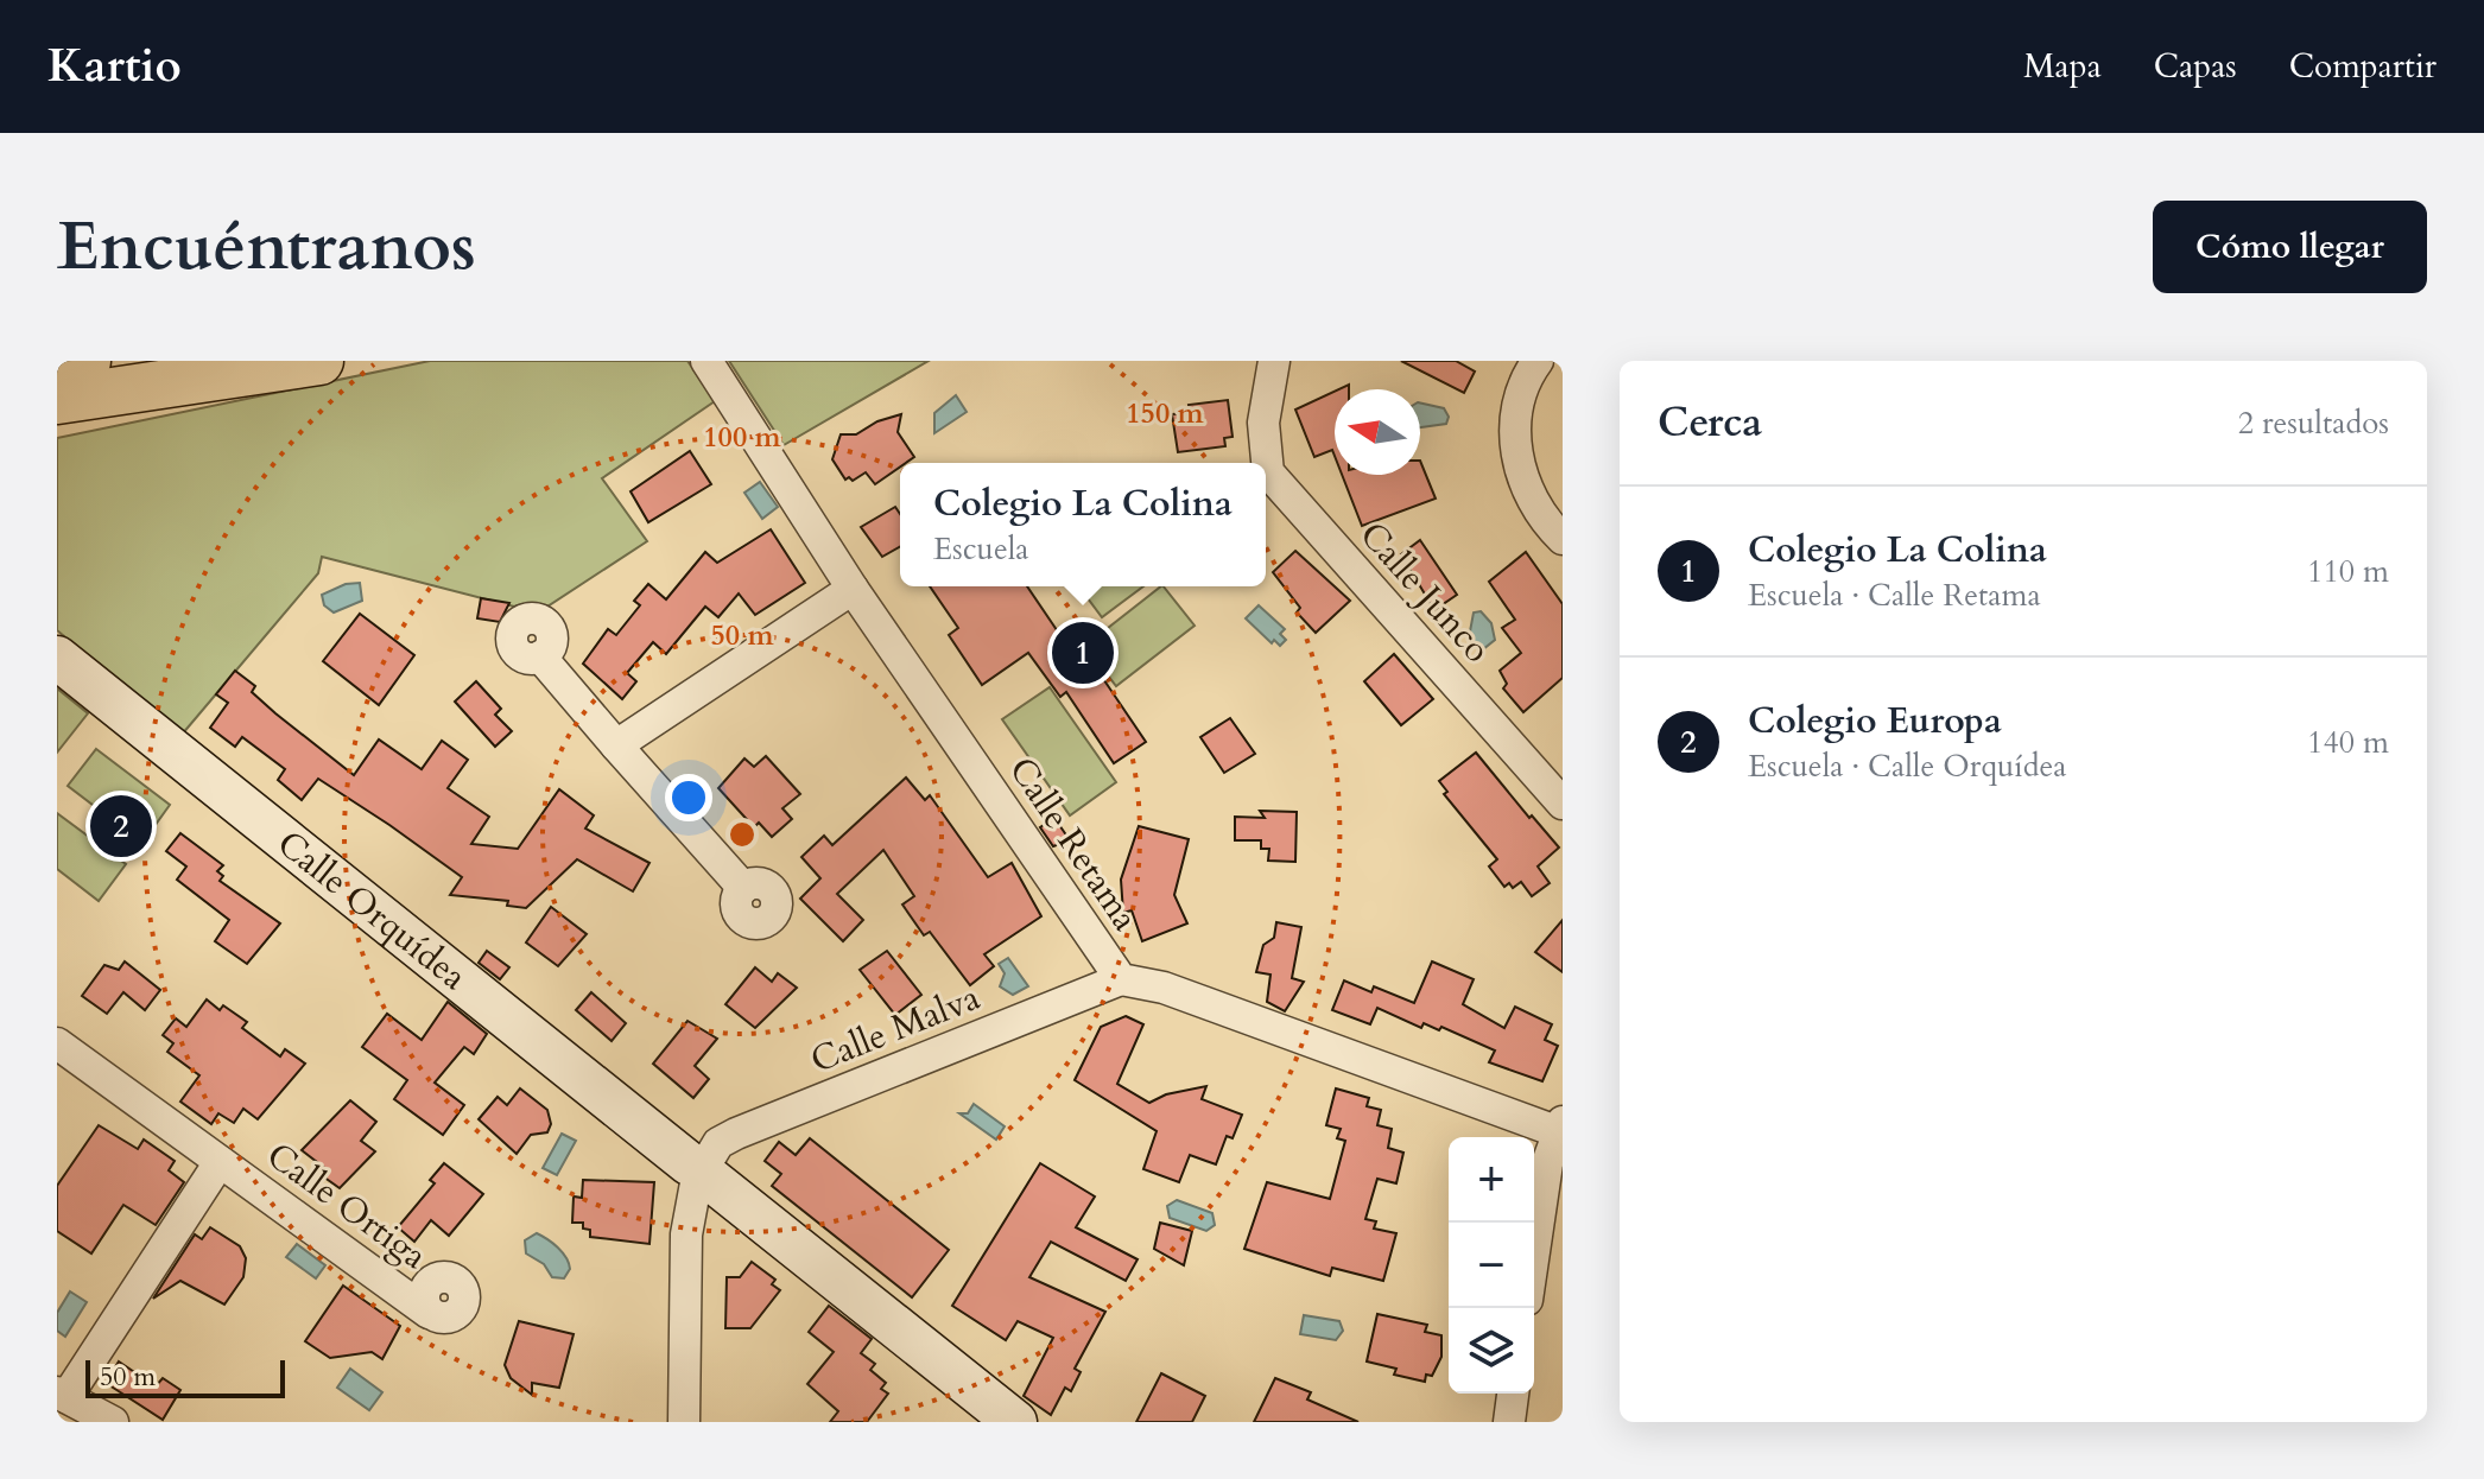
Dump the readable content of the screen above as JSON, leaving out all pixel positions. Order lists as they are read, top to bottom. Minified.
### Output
{"streets":{"street":["Calle Junco","Calle Retama","Calle Orquídea","Calle Malva","Calle Ortiga"]},"crossings":[["Calle Retama","Calle Malva"],["Calle Orquídea","Calle Malva"]],"scale_bar":"50 m","north":"left","page":{"header":"Kartio","nav":["Mapa","Capas","Compartir"],"buttons":"Cómo llegar","title":"Encuéntranos","heading":["Cerca","2 resultados"],"popup":["Colegio La Colina","Escuela"],"list":[{"mark":"1","name":"Colegio La Colina","note":"Escuela · Calle Retama","value":"110 m"},{"mark":"2","name":"Colegio Europa","note":"Escuela · Calle Orquídea","value":"140 m"}],"pins":["1","2"],"map_buttons":["+","−"],"scale":"50 m"},"rings":["150 m","100 m","50 m"]}
